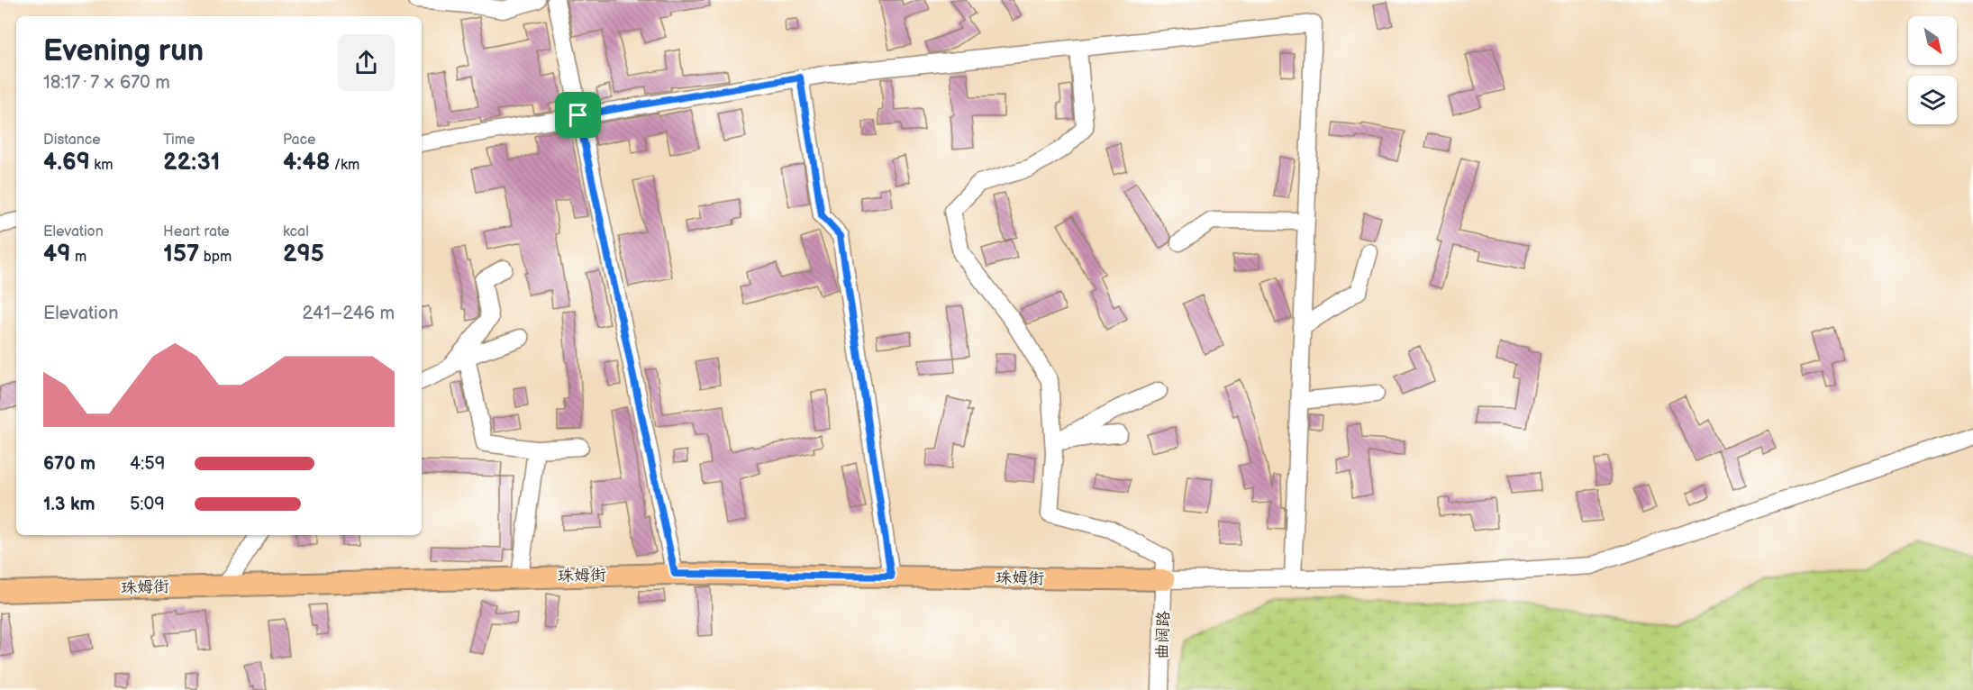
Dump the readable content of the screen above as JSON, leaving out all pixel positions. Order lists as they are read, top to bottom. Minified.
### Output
{"streets":{"main road":["珠姆街"],"street":["曲阔路"]},"crossings":[["珠姆街","曲阔路"]],"north":"bottom right","page":{"heading":["Evening run","18:17 · 7 × 670 m"],"stats":[["Distance","4.69 km"],["Time","22:31"],["Pace","4:48 /km"],["Elevation","49 m"],["Heart rate","157 bpm"],["kcal","295"]],"chart":["Elevation","241–246 m"],"list":[{"name":"670 m","note":"4:59"},{"name":"1.3 km","note":"5:09"}]}}
